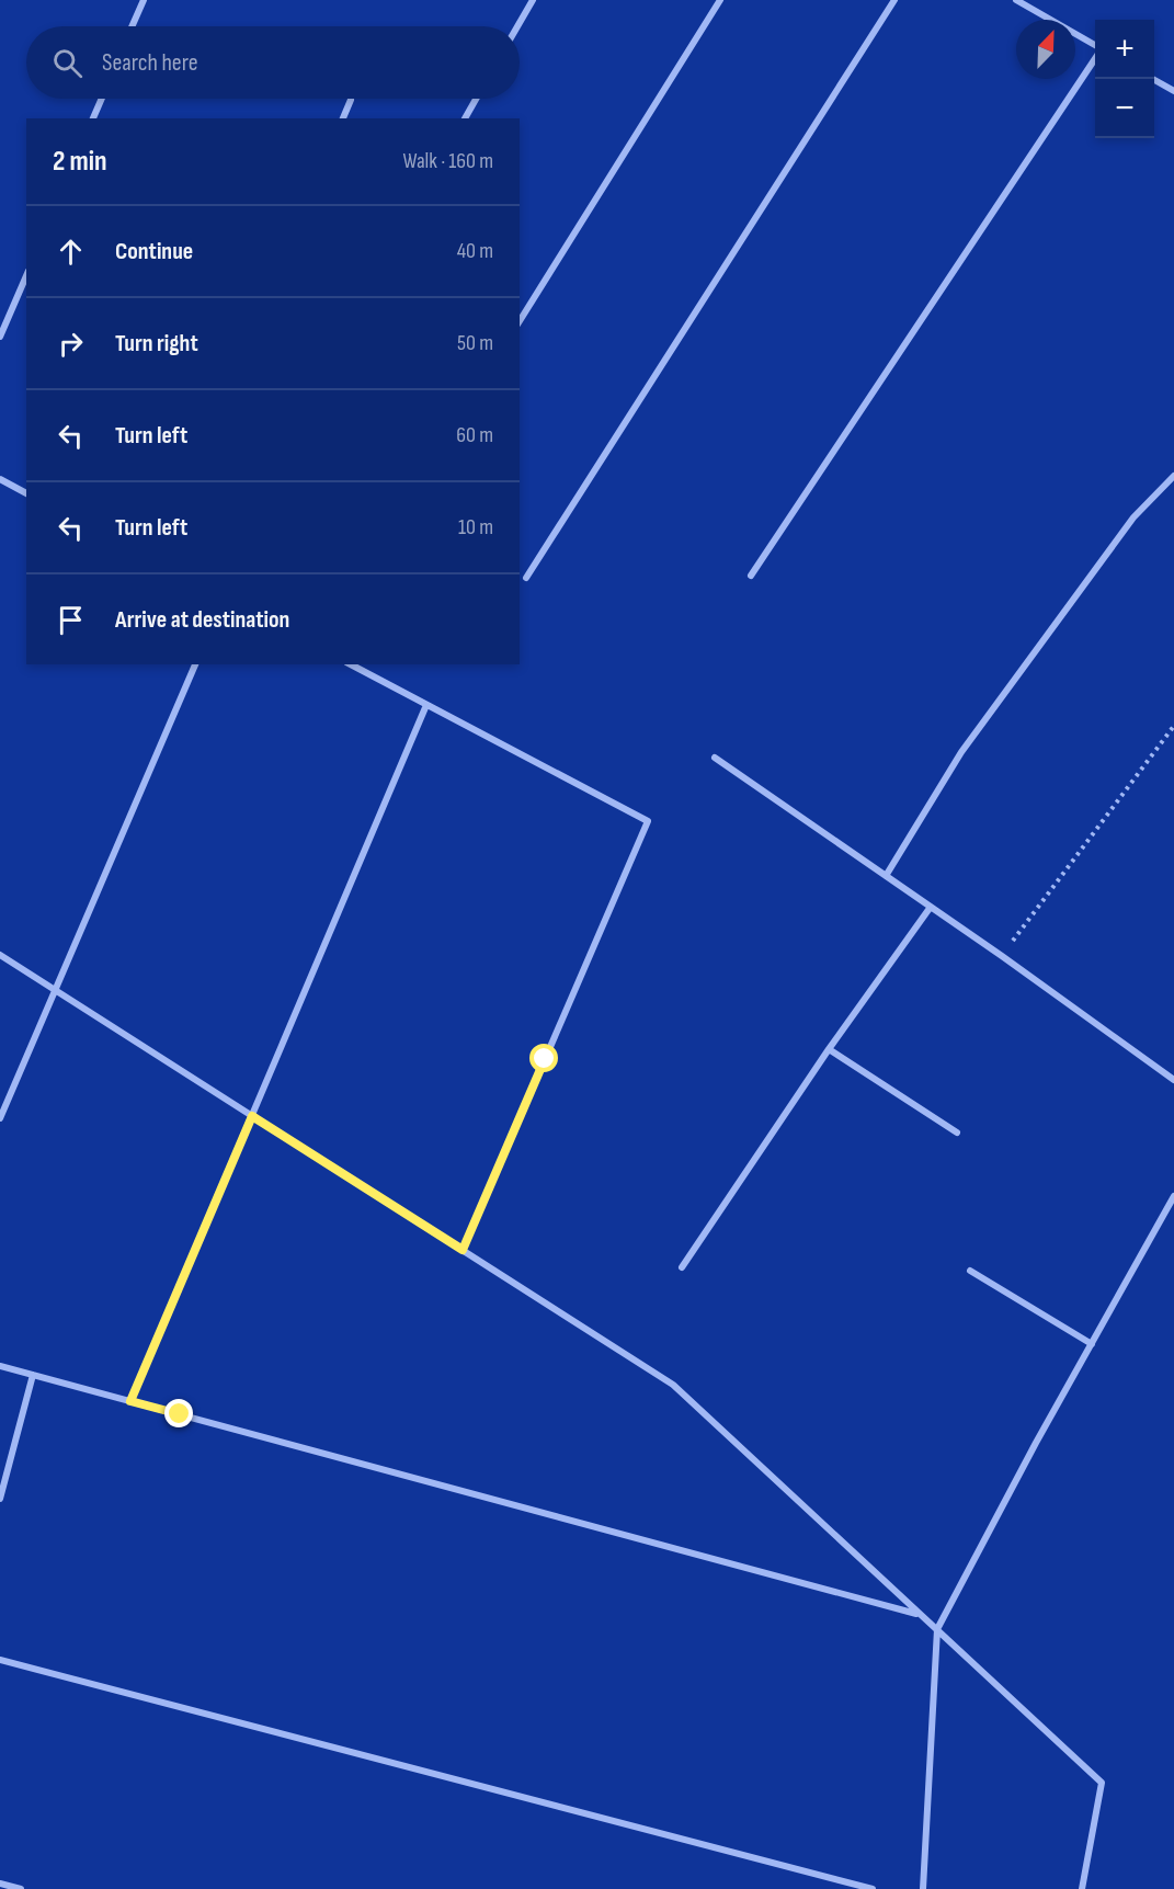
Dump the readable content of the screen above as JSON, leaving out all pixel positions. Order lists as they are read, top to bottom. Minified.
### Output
{"north":"top right","page":{"map_buttons":["+","−"],"search":"Search here","heading":["2 min","Walk · 160 m"],"list":[["Continue","40 m"],["Turn right","50 m"],["Turn left","60 m"],["Turn left","10 m"],"Arrive at destination"]}}
